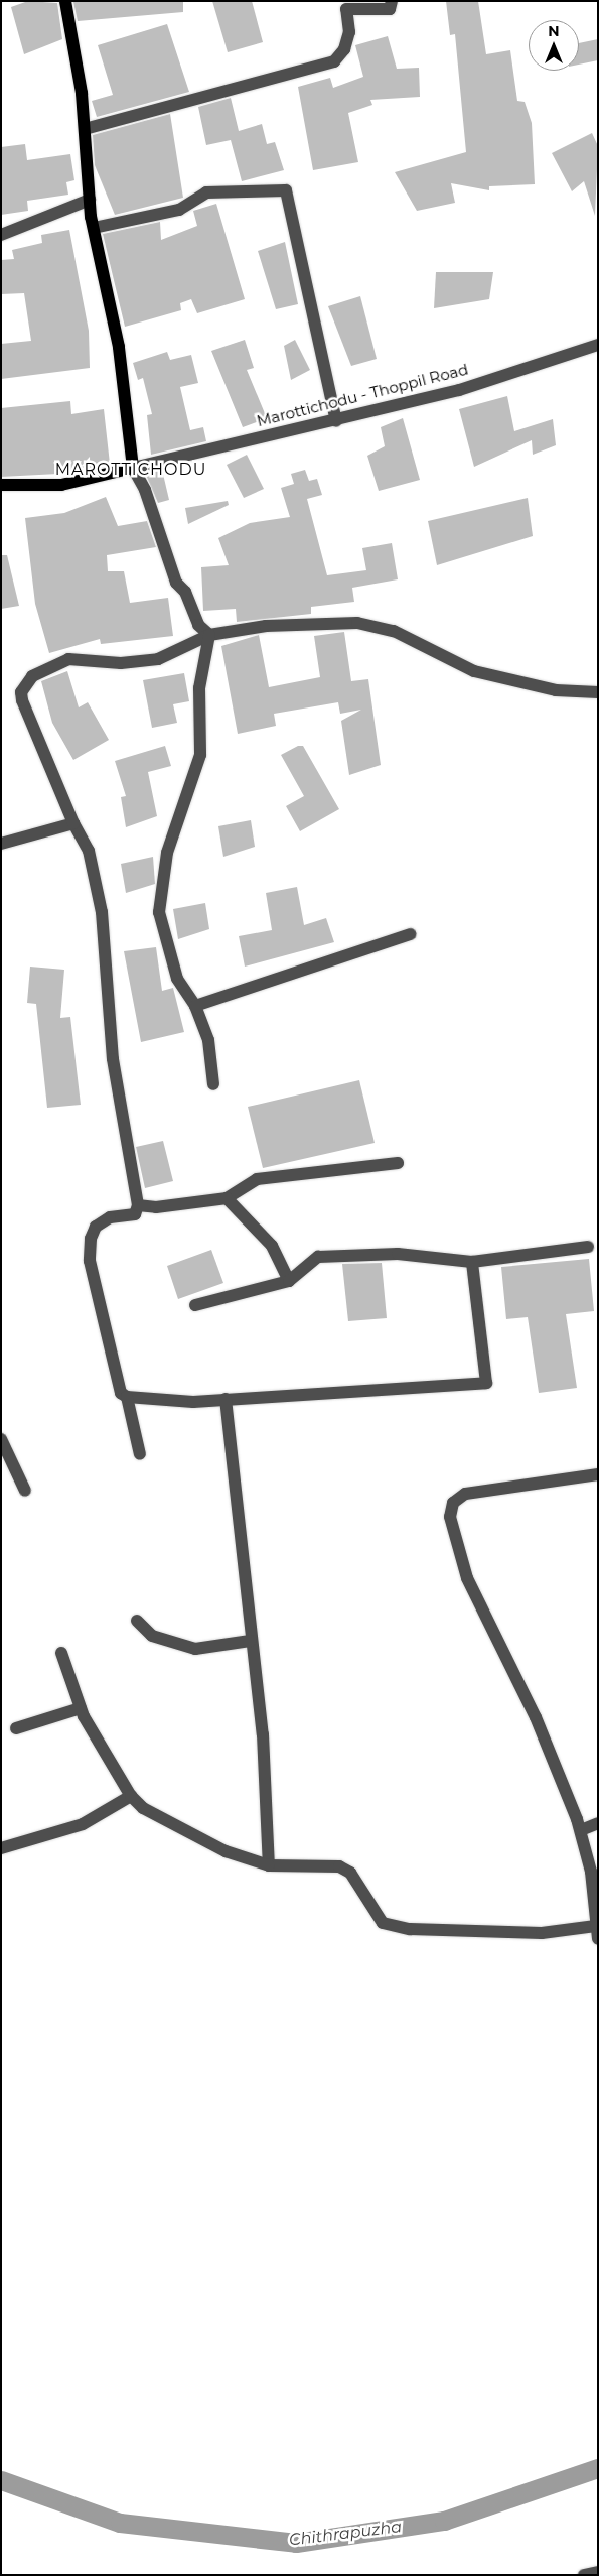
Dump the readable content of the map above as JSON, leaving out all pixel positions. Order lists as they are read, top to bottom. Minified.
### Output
{"streets":{"main road":["Marottichodu - Thoppil Road"]},"districts":["MAROTTICHODU"],"water":["Chithrapuzha"],"north":"top"}
